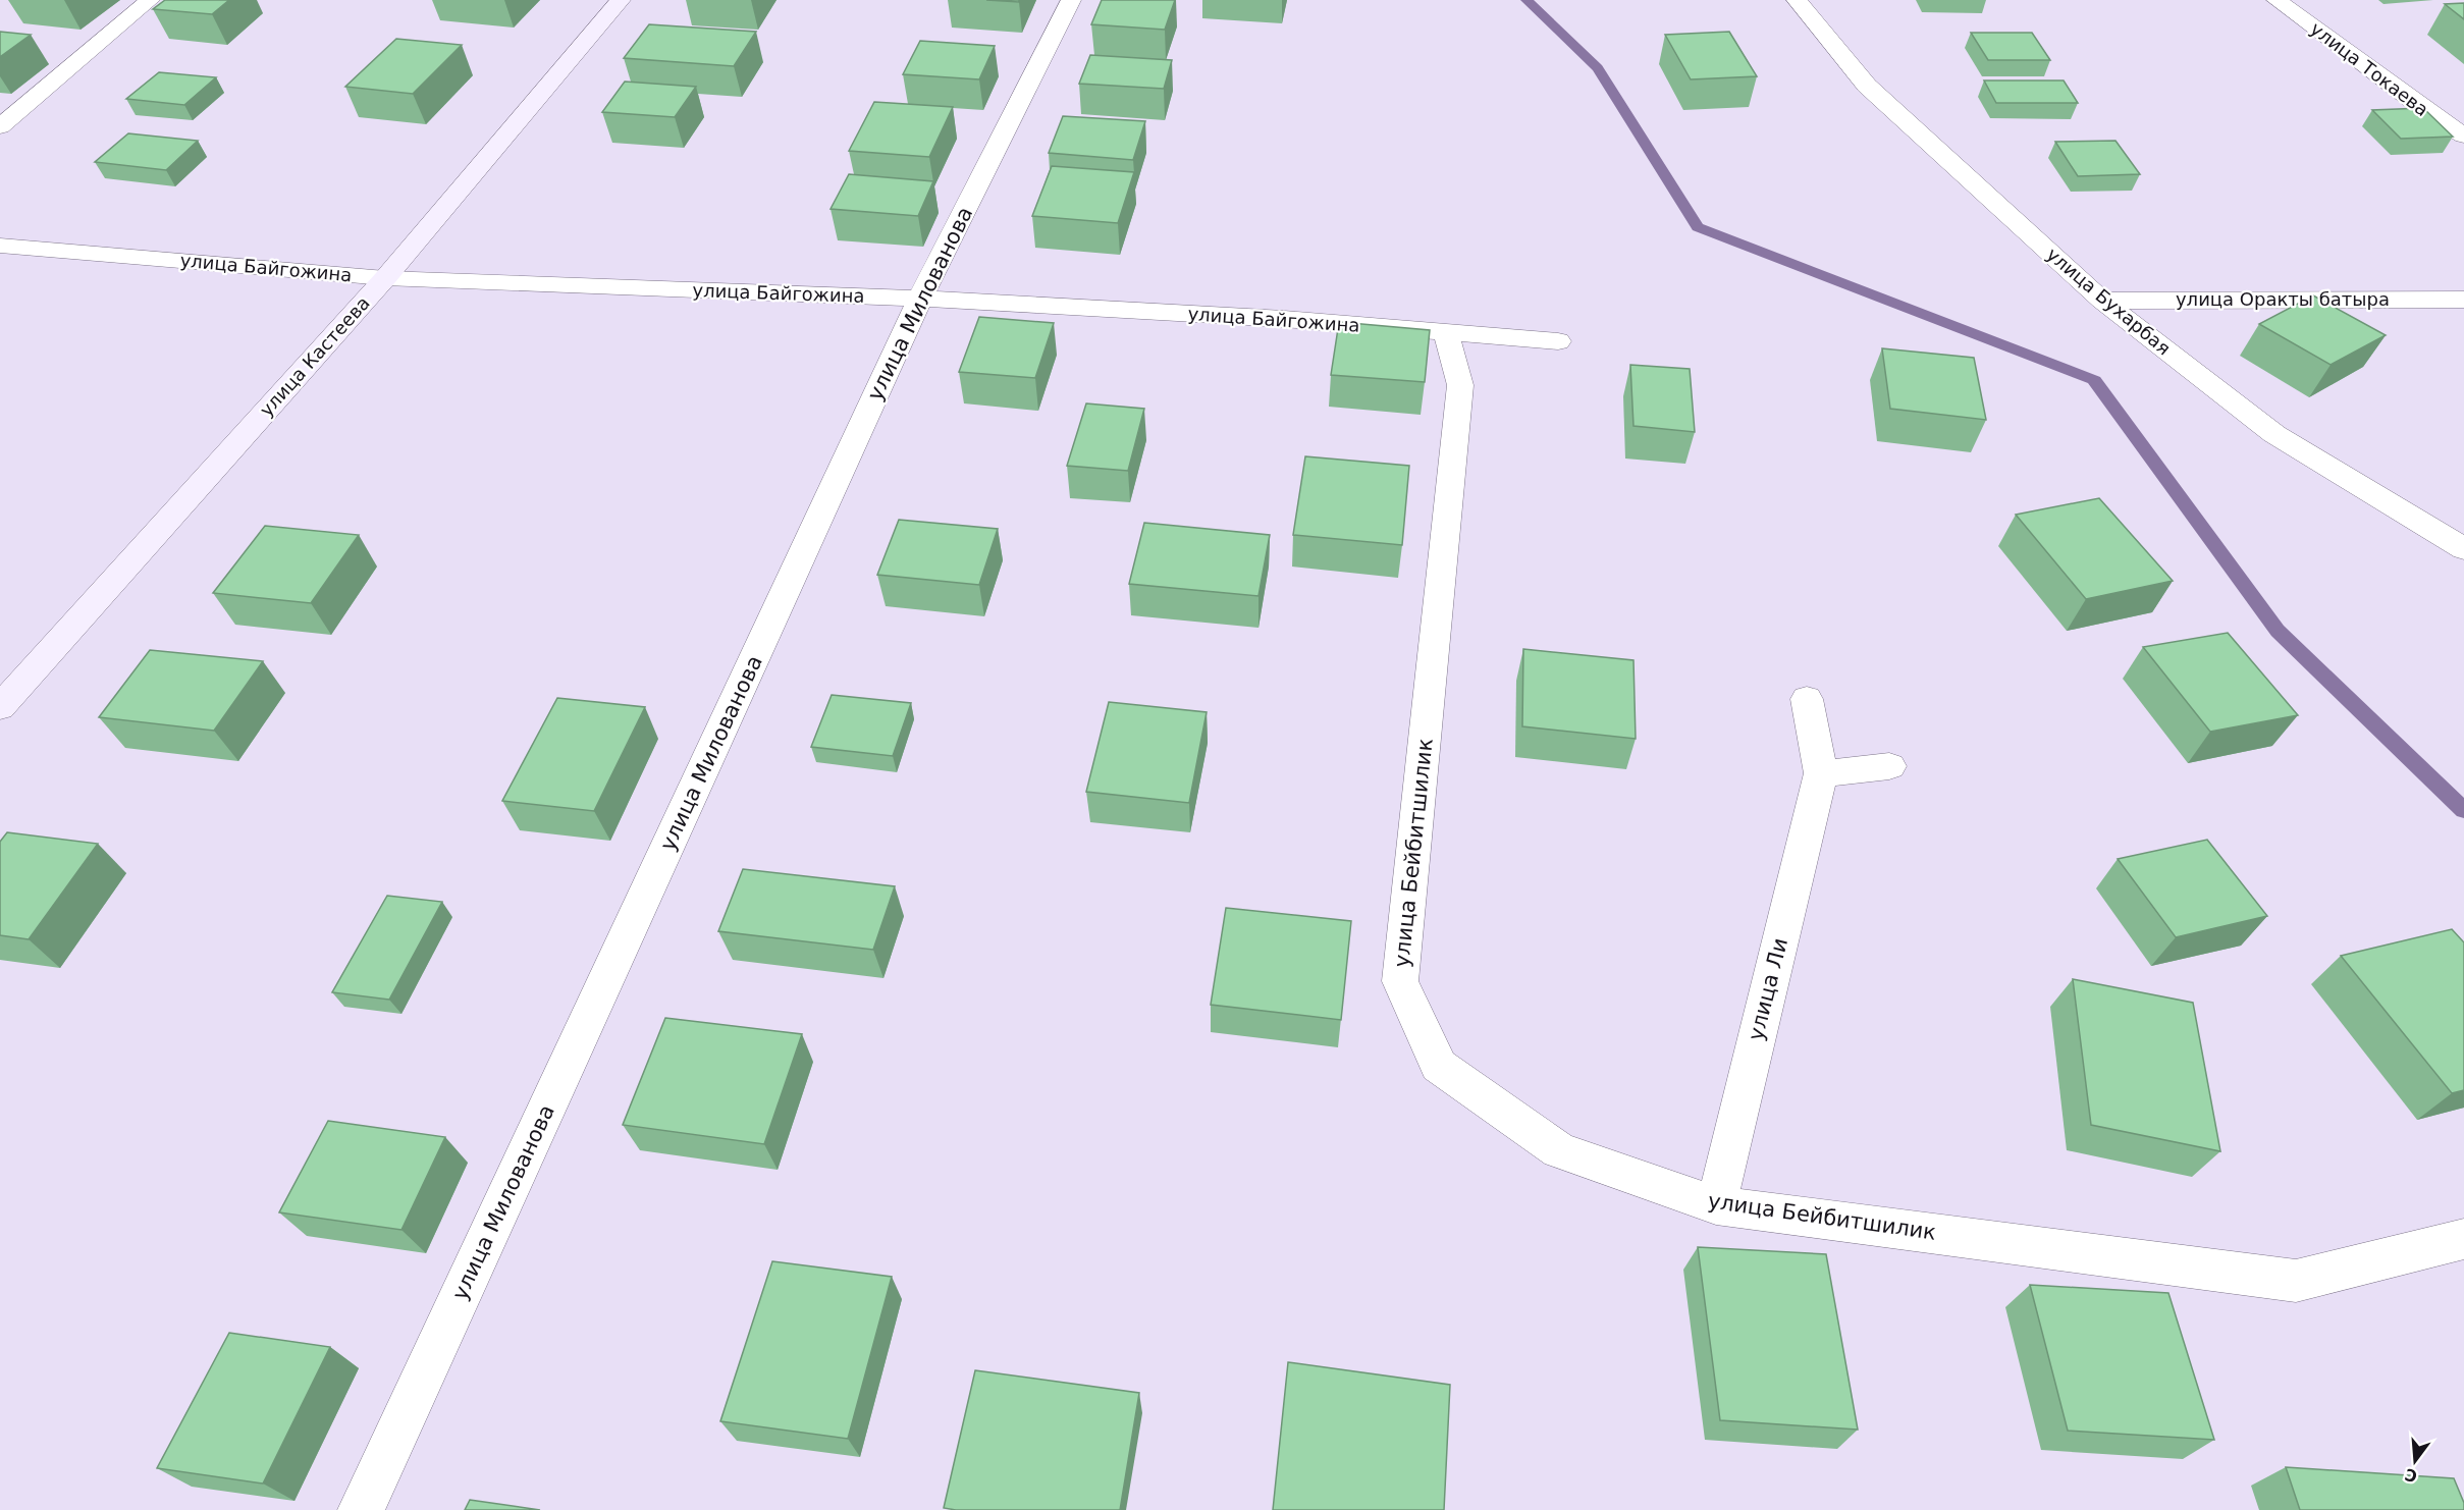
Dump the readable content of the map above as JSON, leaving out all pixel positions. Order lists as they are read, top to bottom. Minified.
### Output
{"streets":{"street":["улица Токаева","улица Байгожина","улица Оракты батыра","улица Бухарбая","улица Милованова","улица Кастеева","улица Бейбитшилик","улица Ли"]},"crossings":[["улица Байгожина","улица Милованова"],["улица Байгожина","улица Кастеева"],["улица Байгожина","улица Бейбитшилик"],["улица Оракты батыра","улица Бухарбая"],["улица Бейбитшилик","улица Ли"]],"north":"bottom"}
